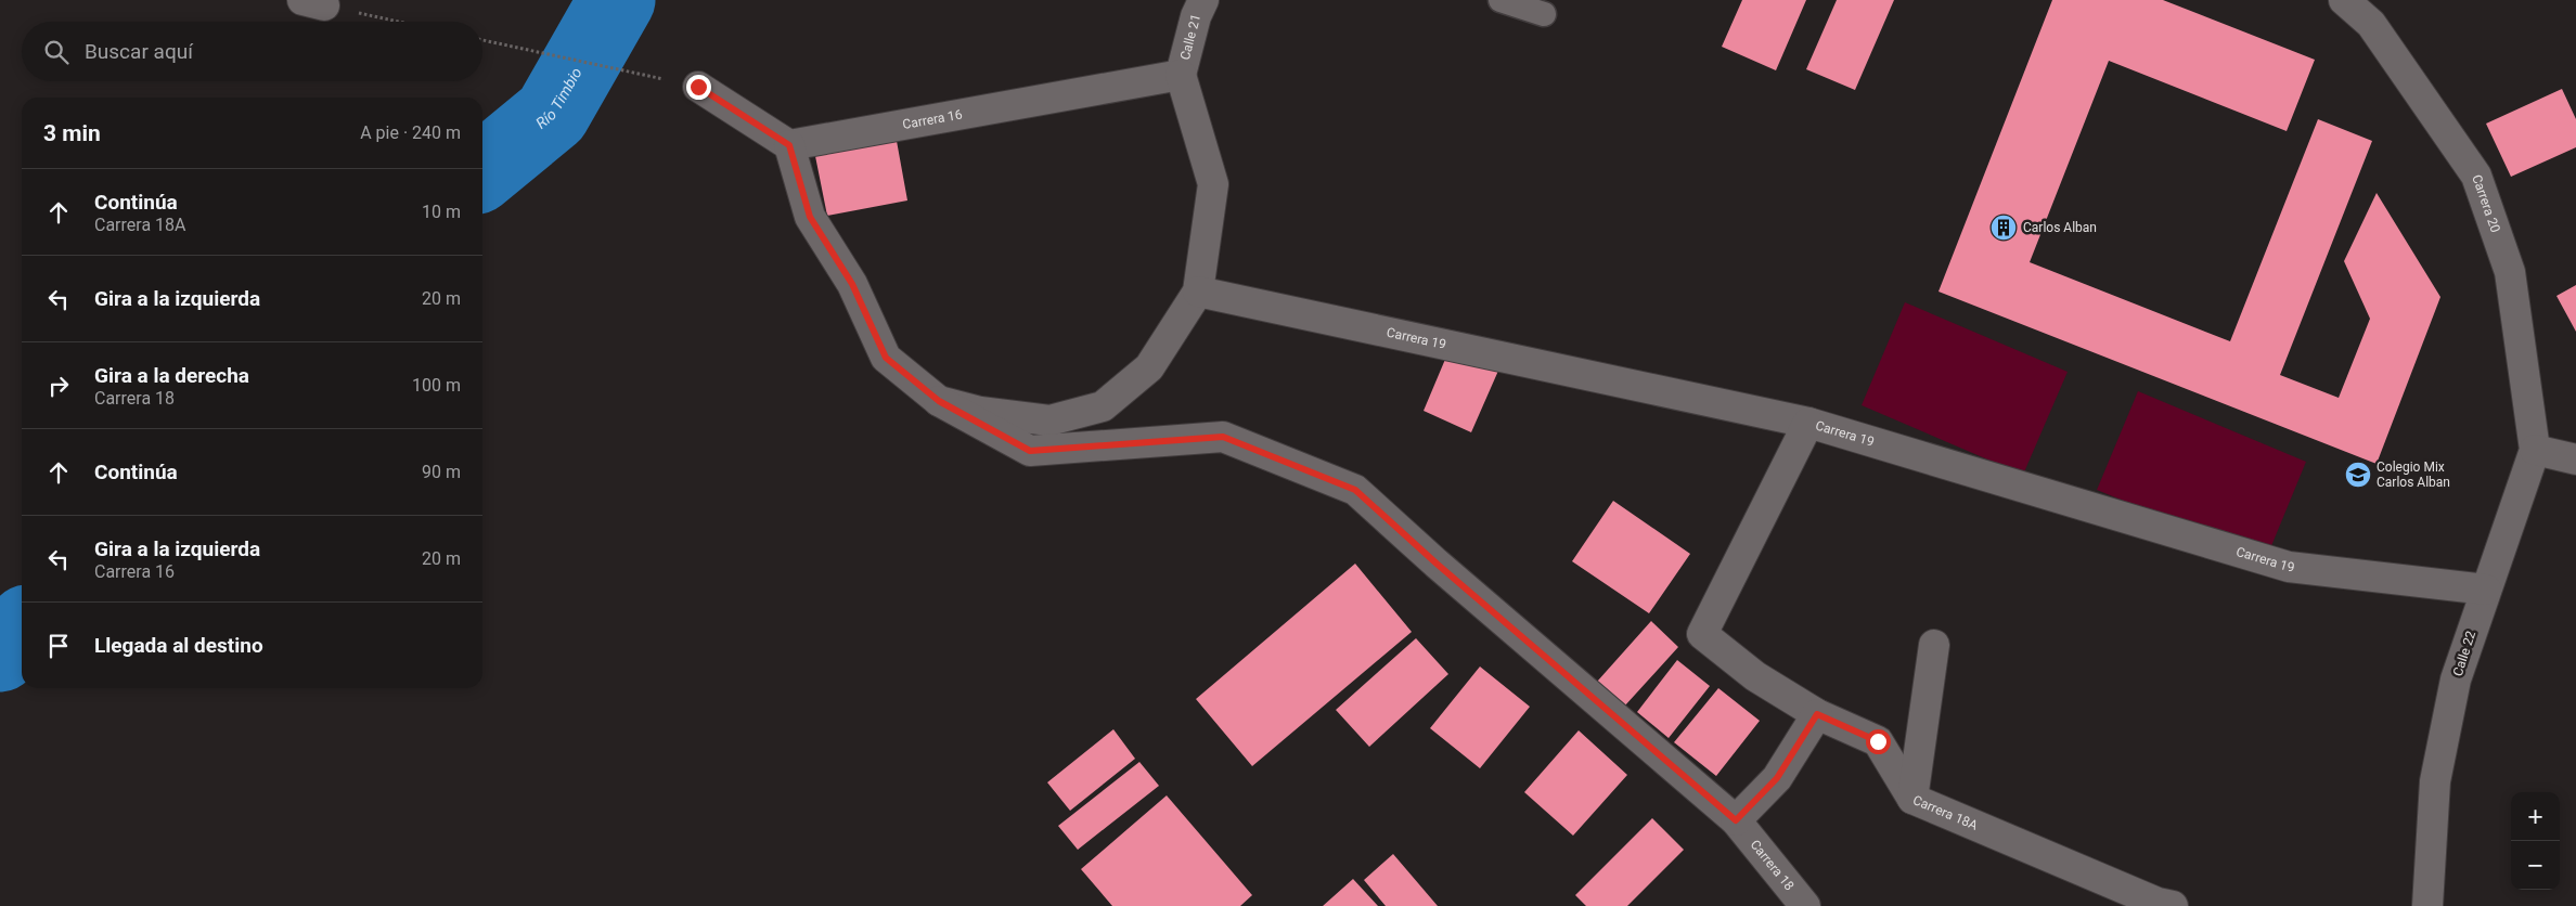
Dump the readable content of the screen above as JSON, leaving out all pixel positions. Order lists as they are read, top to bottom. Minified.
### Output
{"streets":{"street":["Calle 21","Carrera 16","Carrera 20","Carrera 19","Calle 22","Carrera 18A","Carrera 18"]},"crossings":[["Calle 21","Carrera 16"],["Carrera 20","Calle 22"],["Carrera 19","Calle 22"],["Carrera 19","Carrera 18A"]],"water":["Río Timbio"],"places":{"building":["Carlos Alban"],"school or university":["Colegio Mix Carlos Alban"]},"page":{"search":"Buscar aquí","heading":["3 min","A pie · 240 m"],"list":[["Continúa","Carrera 18A","10 m"],["Gira a la izquierda","20 m"],["Gira a la derecha","Carrera 18","100 m"],["Continúa","90 m"],["Gira a la izquierda","Carrera 16","20 m"],"Llegada al destino"],"map_buttons":["+","−"]}}
